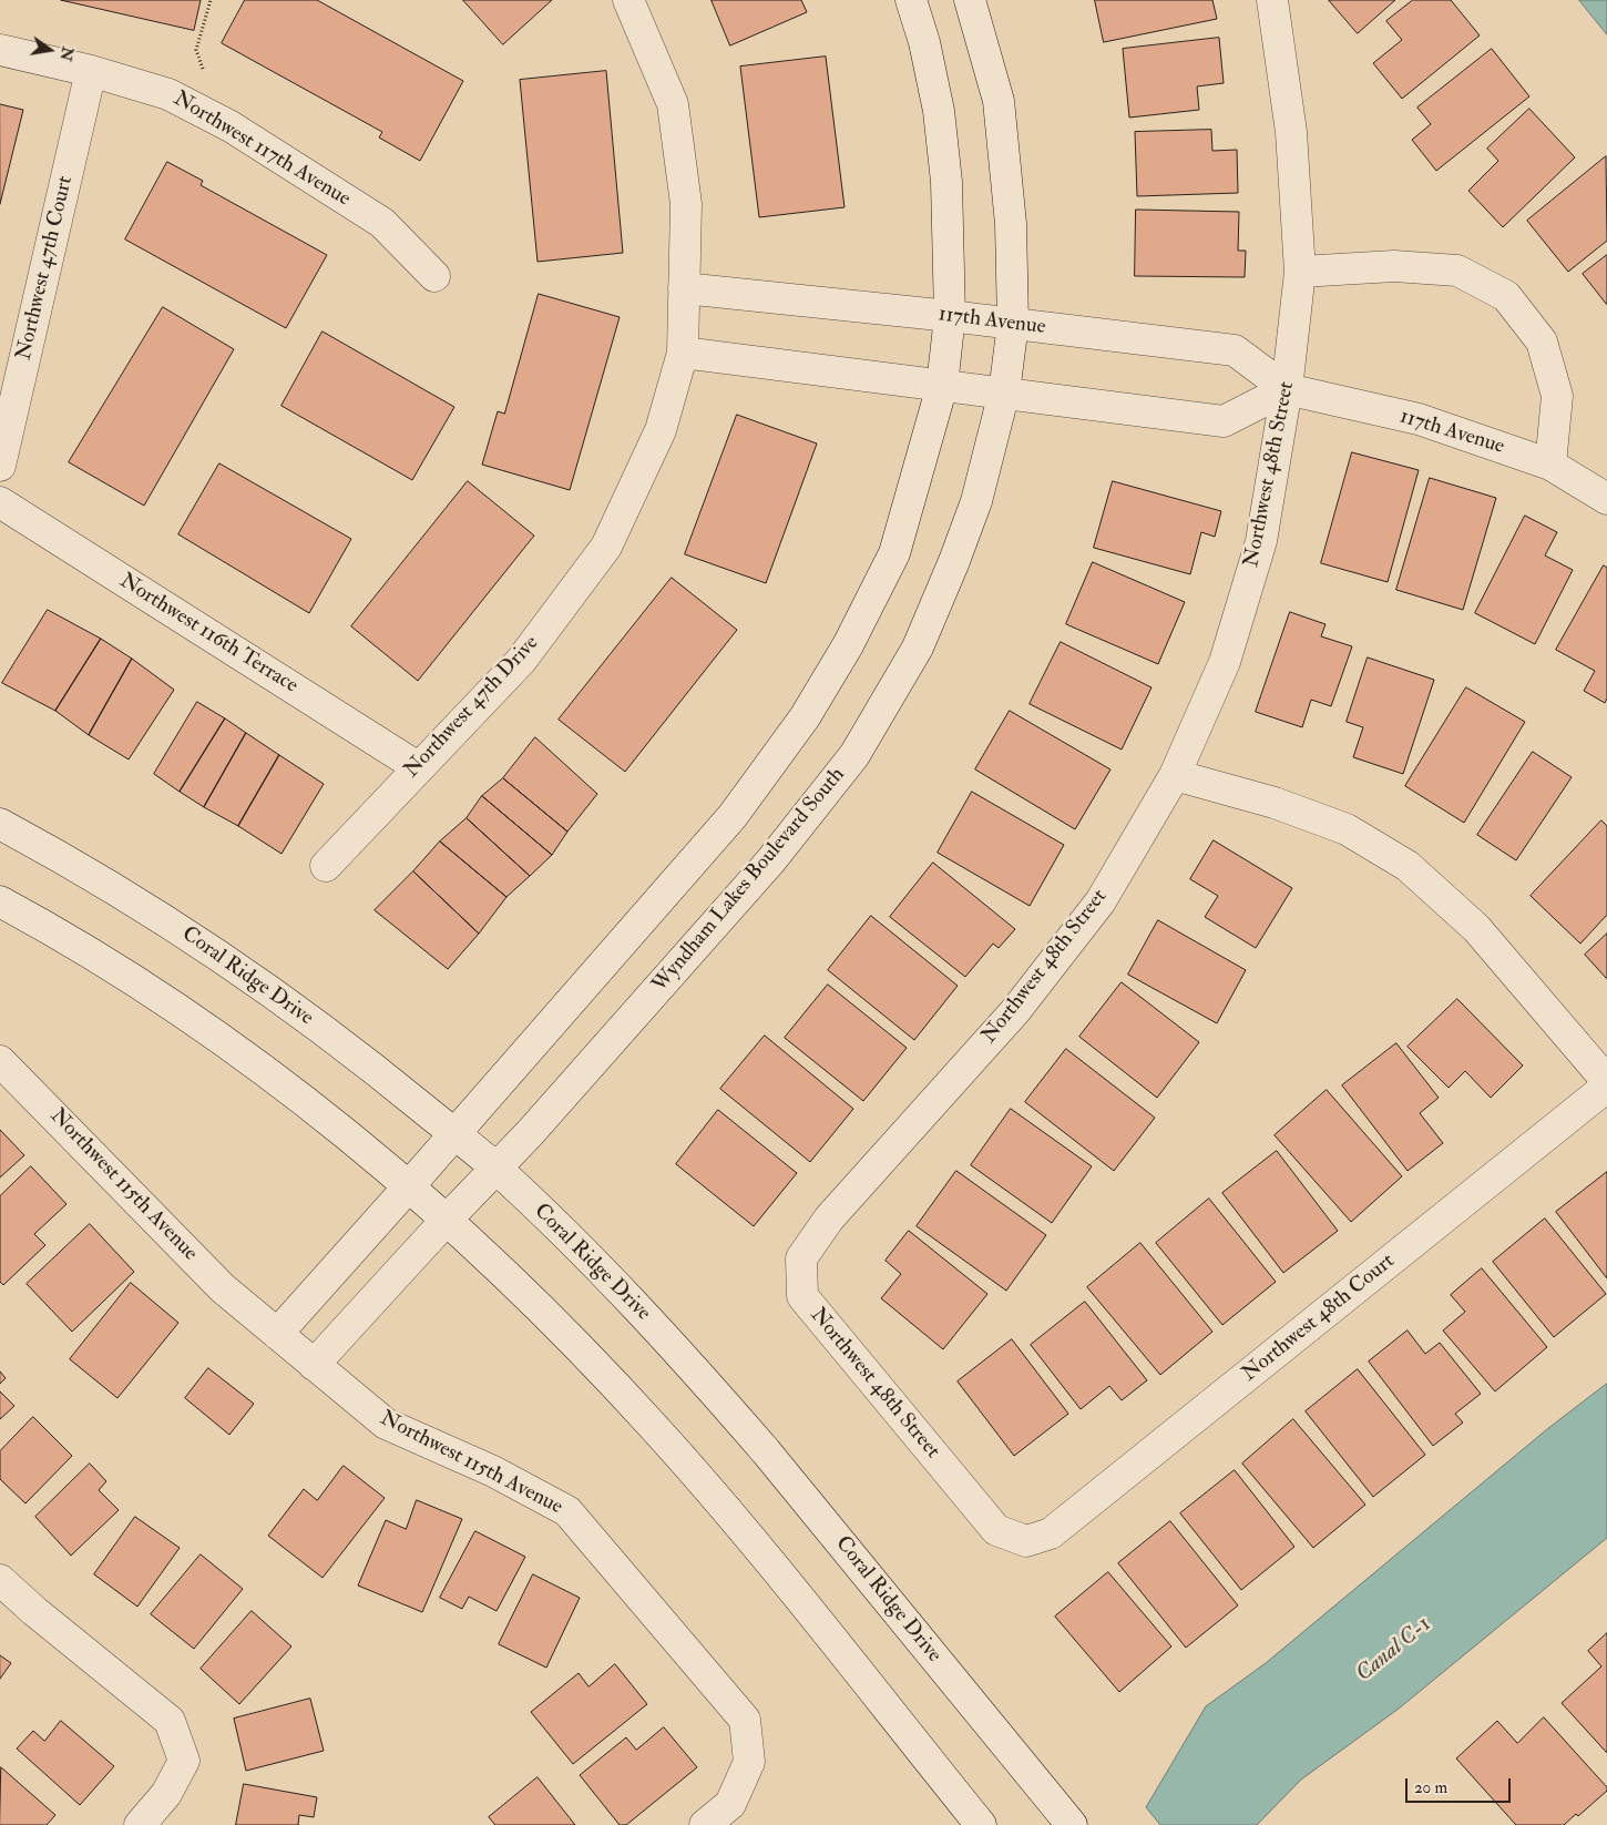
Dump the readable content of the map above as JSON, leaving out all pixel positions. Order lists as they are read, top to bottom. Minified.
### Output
{"streets":{"street":["Northwest 117th Avenue","Northwest 47th Court","117th Avenue","Northwest 48th Street","Northwest 116th Terrace","Northwest 47th Drive","Wyndham Lakes Boulevard South","Coral Ridge Drive","Northwest 115th Avenue","Northwest 48th Court"]},"crossings":[["Northwest 117th Avenue","Northwest 47th Court"],["117th Avenue","Northwest 48th Street"],["117th Avenue","Northwest 47th Drive"],["117th Avenue","Wyndham Lakes Boulevard South"],["Northwest 48th Street","Northwest 48th Court"],["Northwest 116th Terrace","Northwest 47th Drive"],["Wyndham Lakes Boulevard South","Coral Ridge Drive"]],"water":["Canal C-1"],"scale_bar":"20 m","north":"right"}
